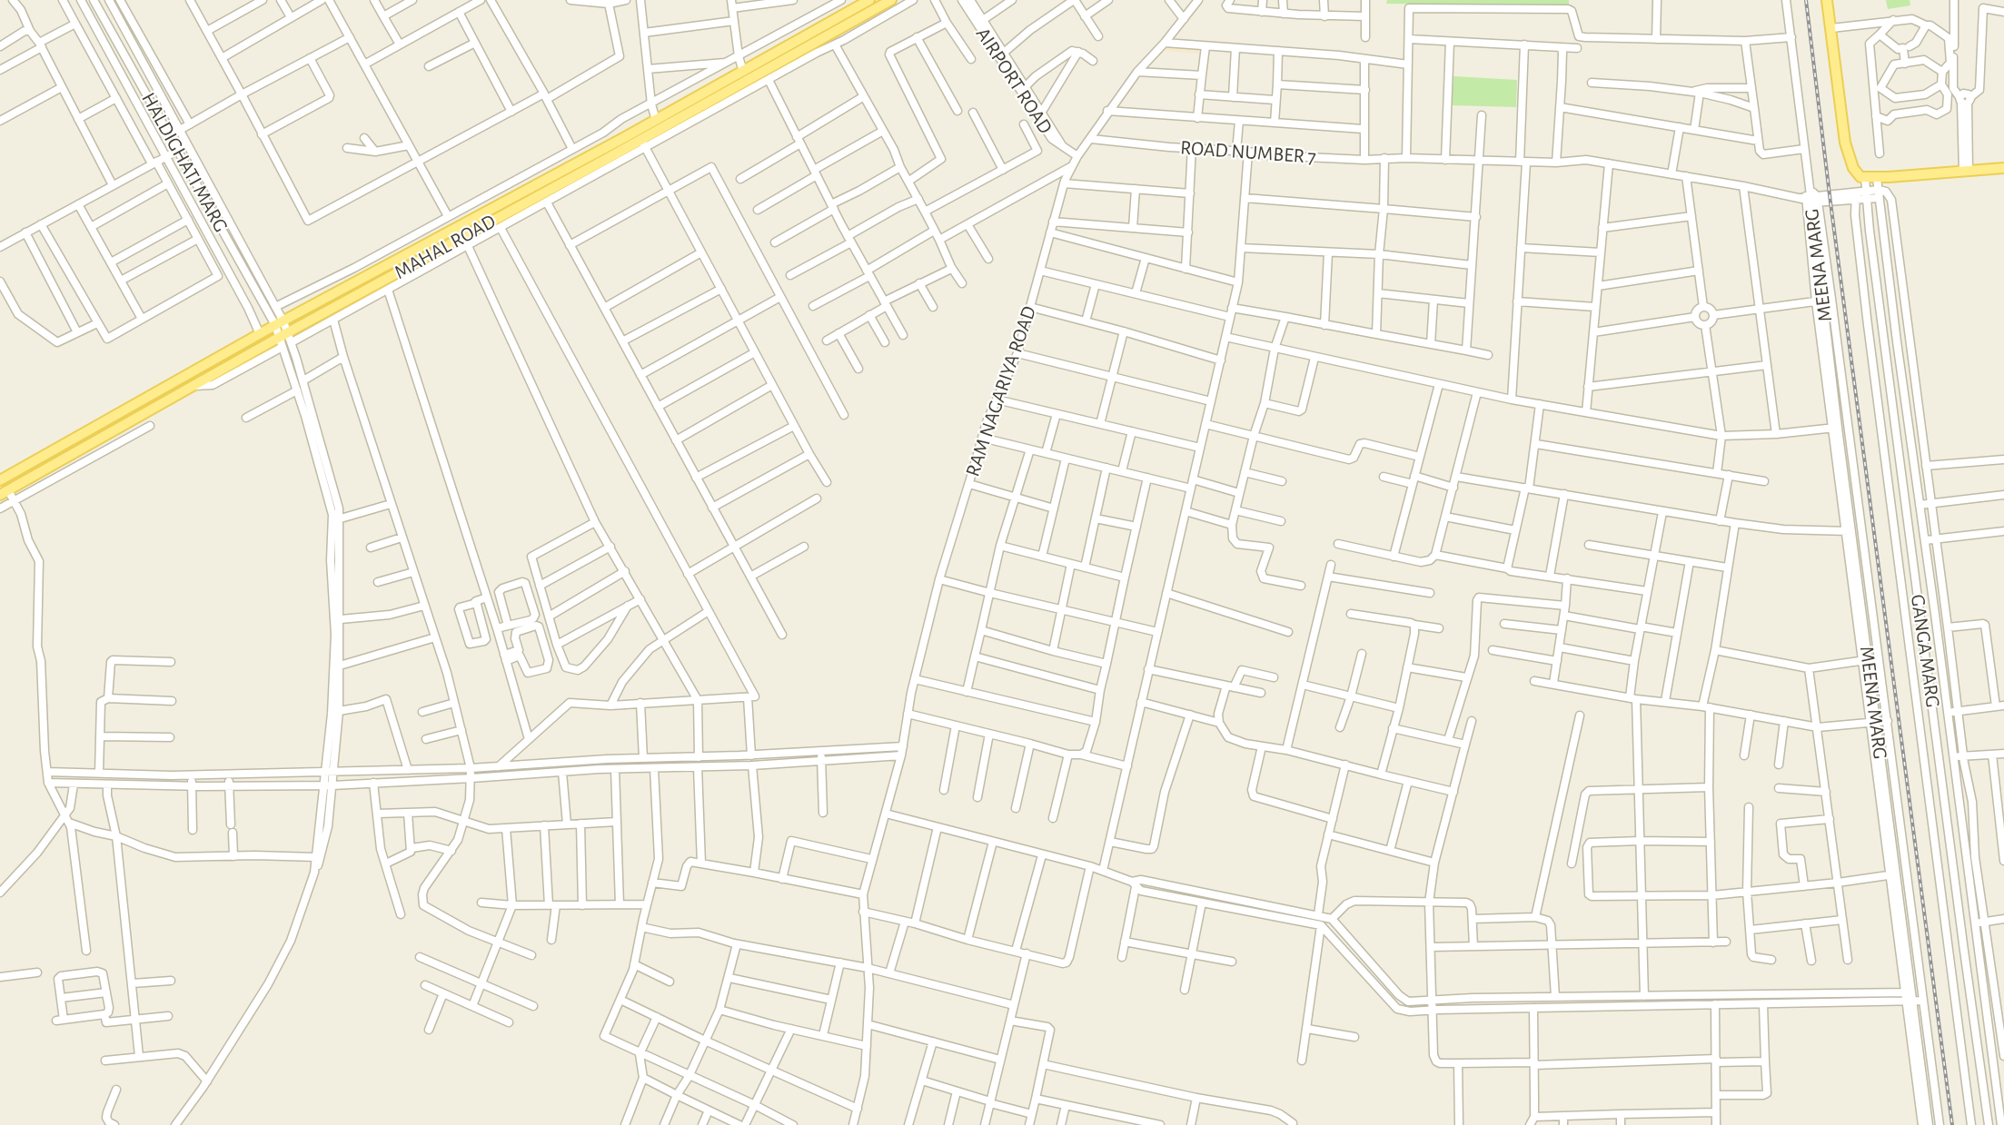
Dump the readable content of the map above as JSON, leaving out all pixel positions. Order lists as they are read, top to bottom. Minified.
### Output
{"streets":{"main road":["MAHAL ROAD"],"street":["AIRPORT ROAD","ROAD NUMBER 7","HALDIGHATI MARG","MEENA MARG","RAM NAGARIYA ROAD","GANGA MARG"]},"crossings":[["ROAD NUMBER 7","MEENA MARG"],["ROAD NUMBER 7","RAM NAGARIYA ROAD"],["ROAD NUMBER 7","GANGA MARG"],["HALDIGHATI MARG","MAHAL ROAD"]]}
